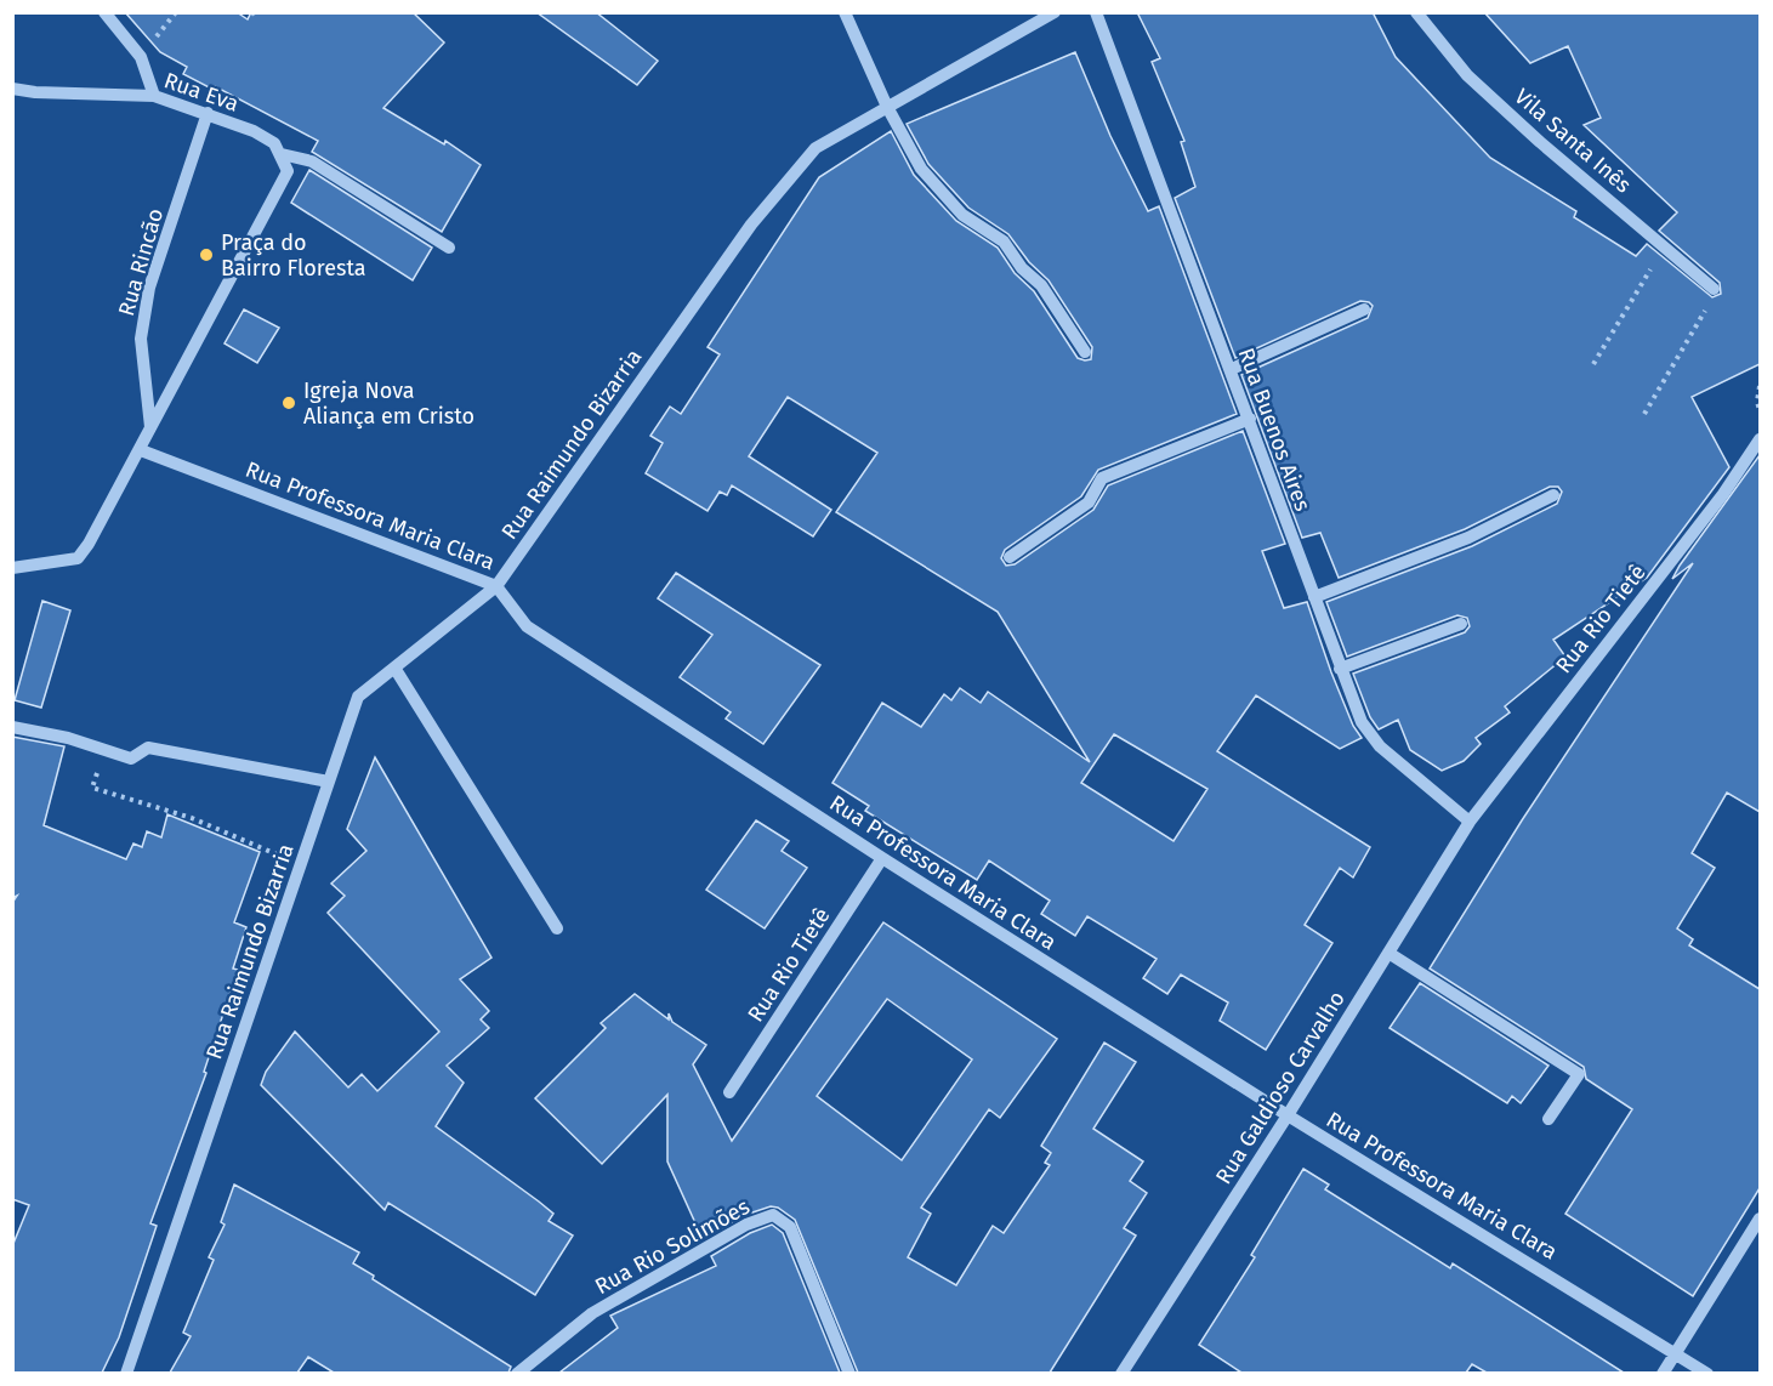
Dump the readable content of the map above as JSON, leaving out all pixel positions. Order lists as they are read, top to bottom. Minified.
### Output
{"streets":{"street":["Rua Eva","Vila Santa Inês","Rua Rincão","Rua Buenos Aires","Rua Raimundo Bizarria","Rua Professora Maria Clara","Rua Rio Tietê","Rua Galdioso Carvalho","Rua Rio Solimões"]},"crossings":[["Rua Eva","Rua Rincão"],["Rua Rincão","Rua Professora Maria Clara"],["Rua Buenos Aires","Rua Rio Tietê"],["Rua Buenos Aires","Rua Galdioso Carvalho"],["Rua Raimundo Bizarria","Rua Professora Maria Clara"],["Rua Professora Maria Clara","Rua Rio Tietê"],["Rua Professora Maria Clara","Rua Galdioso Carvalho"],["Rua Rio Tietê","Rua Galdioso Carvalho"]],"places":["Praça do Bairro Floresta","Igreja Nova Aliança em Cristo"]}
